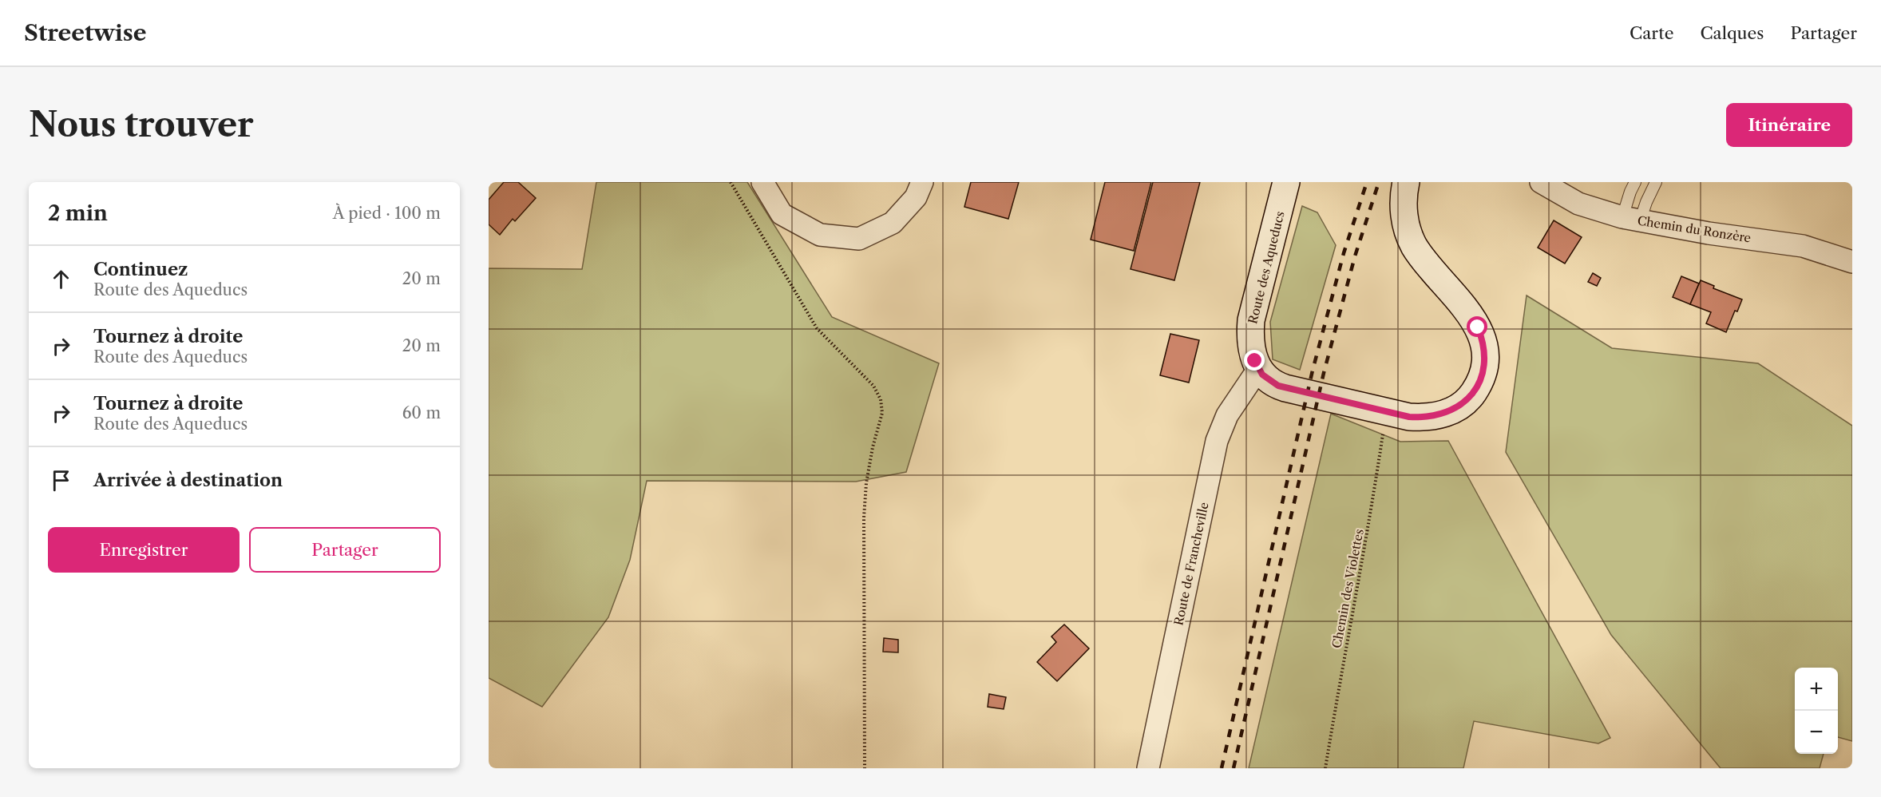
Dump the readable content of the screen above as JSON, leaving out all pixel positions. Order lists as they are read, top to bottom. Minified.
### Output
{"streets":{"main road":["Route des Aqueducs"],"street":["Chemin du Ronzère","Route de Francheville"],"path":["Chemin des Violettes"]},"crossings":[["Route des Aqueducs","Route de Francheville"]],"page":{"header":"Streetwise","nav":["Carte","Calques","Partager"],"buttons":["Itinéraire",["Enregistrer","Partager"]],"title":"Nous trouver","heading":["2 min","À pied · 100 m"],"list":[["Continuez","Route des Aqueducs","20 m"],["Tournez à droite","Route des Aqueducs","20 m"],["Tournez à droite","Route des Aqueducs","60 m"],"Arrivée à destination"],"map_buttons":["+","−"]}}
